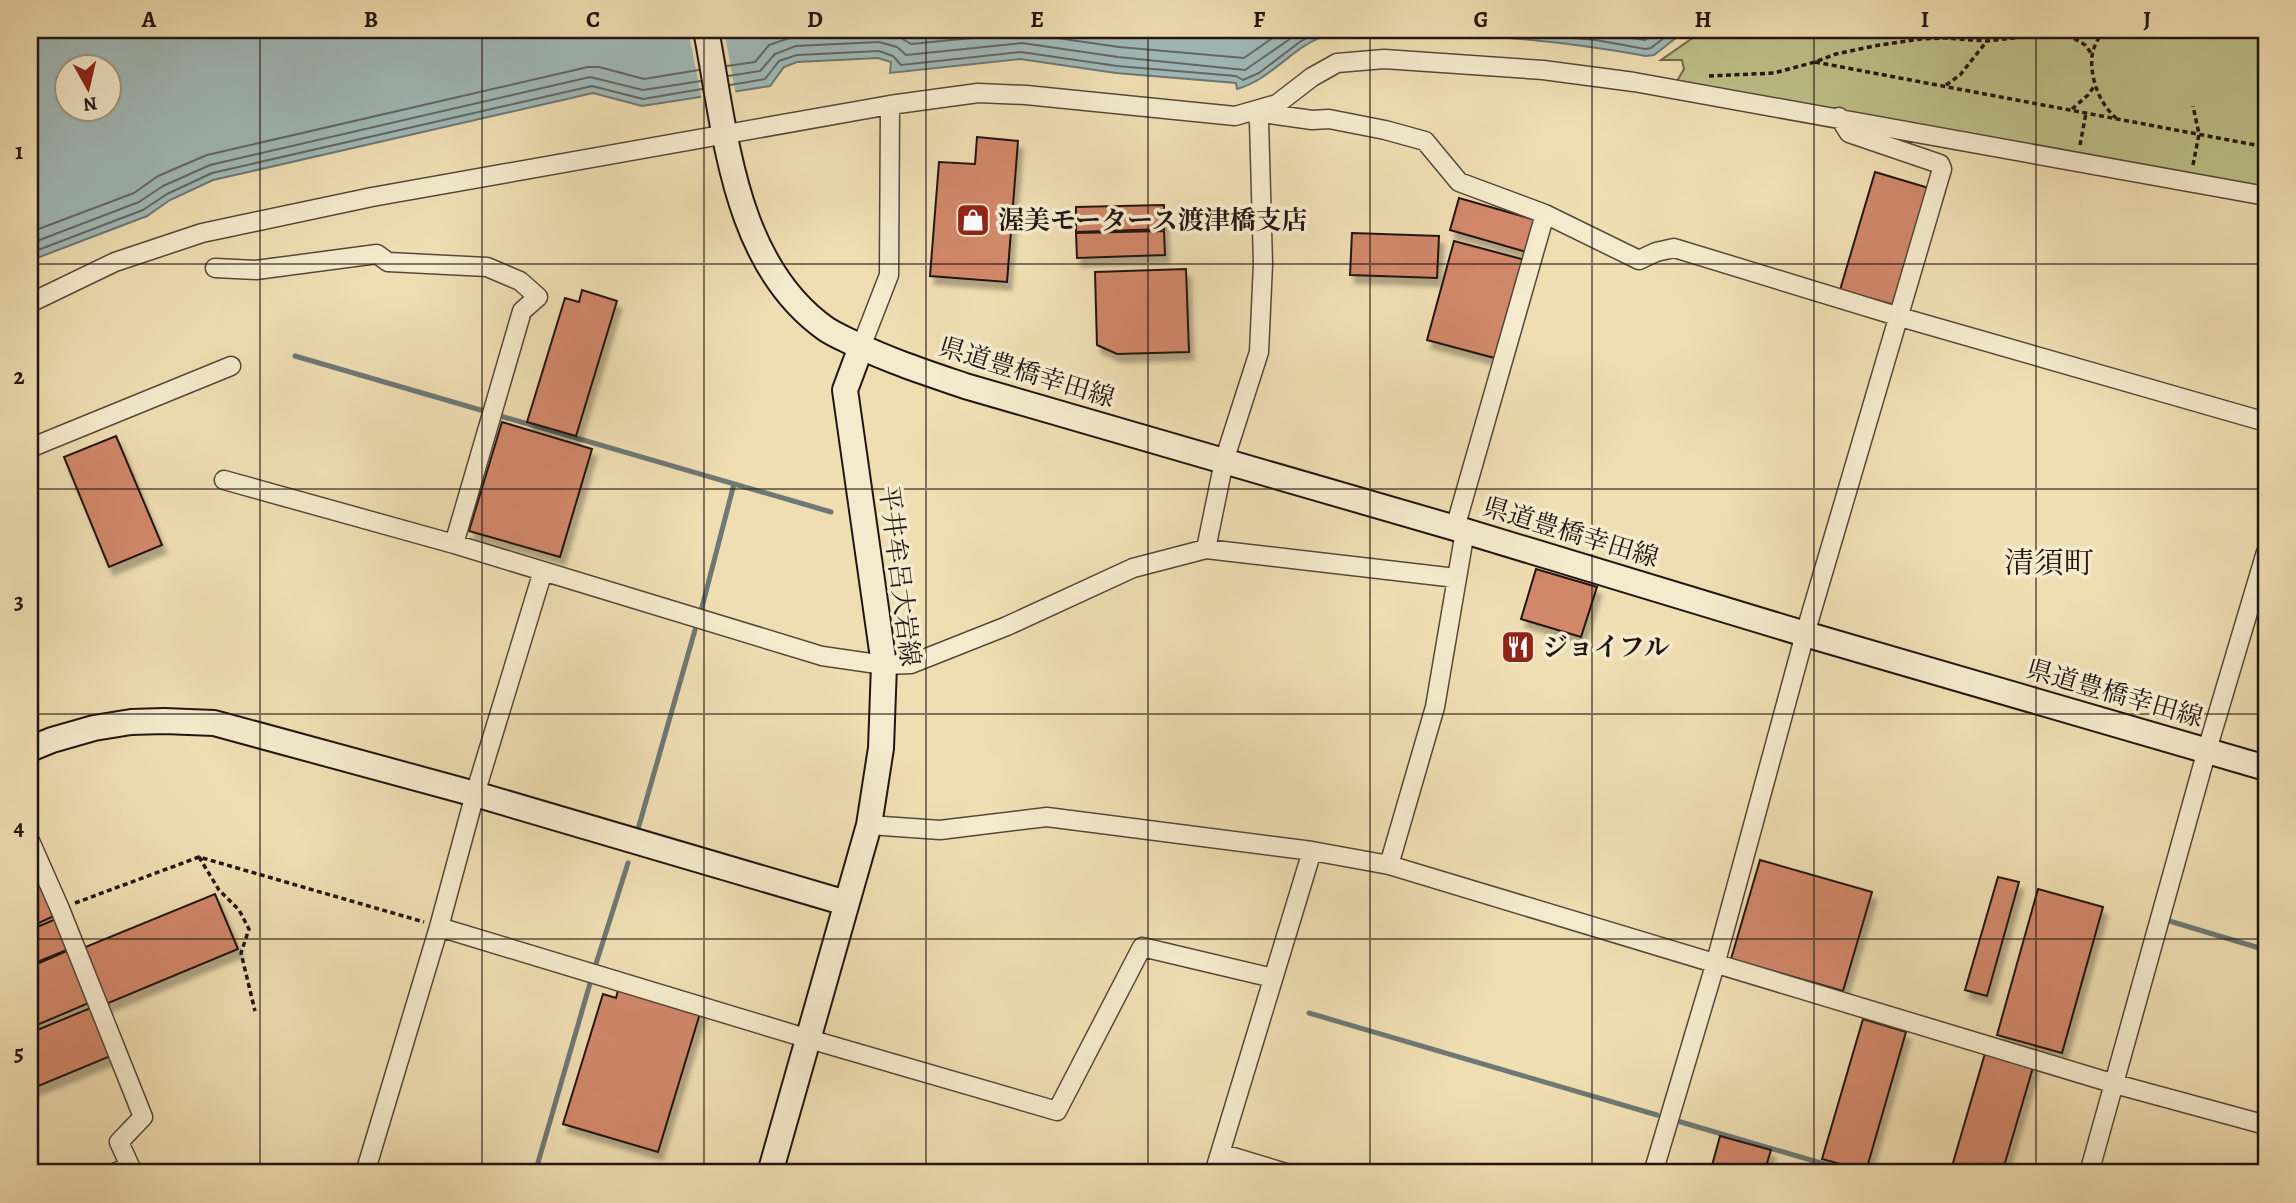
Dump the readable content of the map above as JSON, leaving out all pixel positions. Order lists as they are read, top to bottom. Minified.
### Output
{"streets":{"main road":["県道豊橋幸田線","平井牟呂大岩線"]},"crossings":[["県道豊橋幸田線","平井牟呂大岩線"]],"districts":["清須町"],"places":{"shop":["渥美モータース渡津橋支店"],"restaurant":["ジョイフル"]},"north":"bottom","grid":{"columns":["A","B","C","D","E","F","G","H","I","J"],"rows":["1","2","3","4","5"]}}
